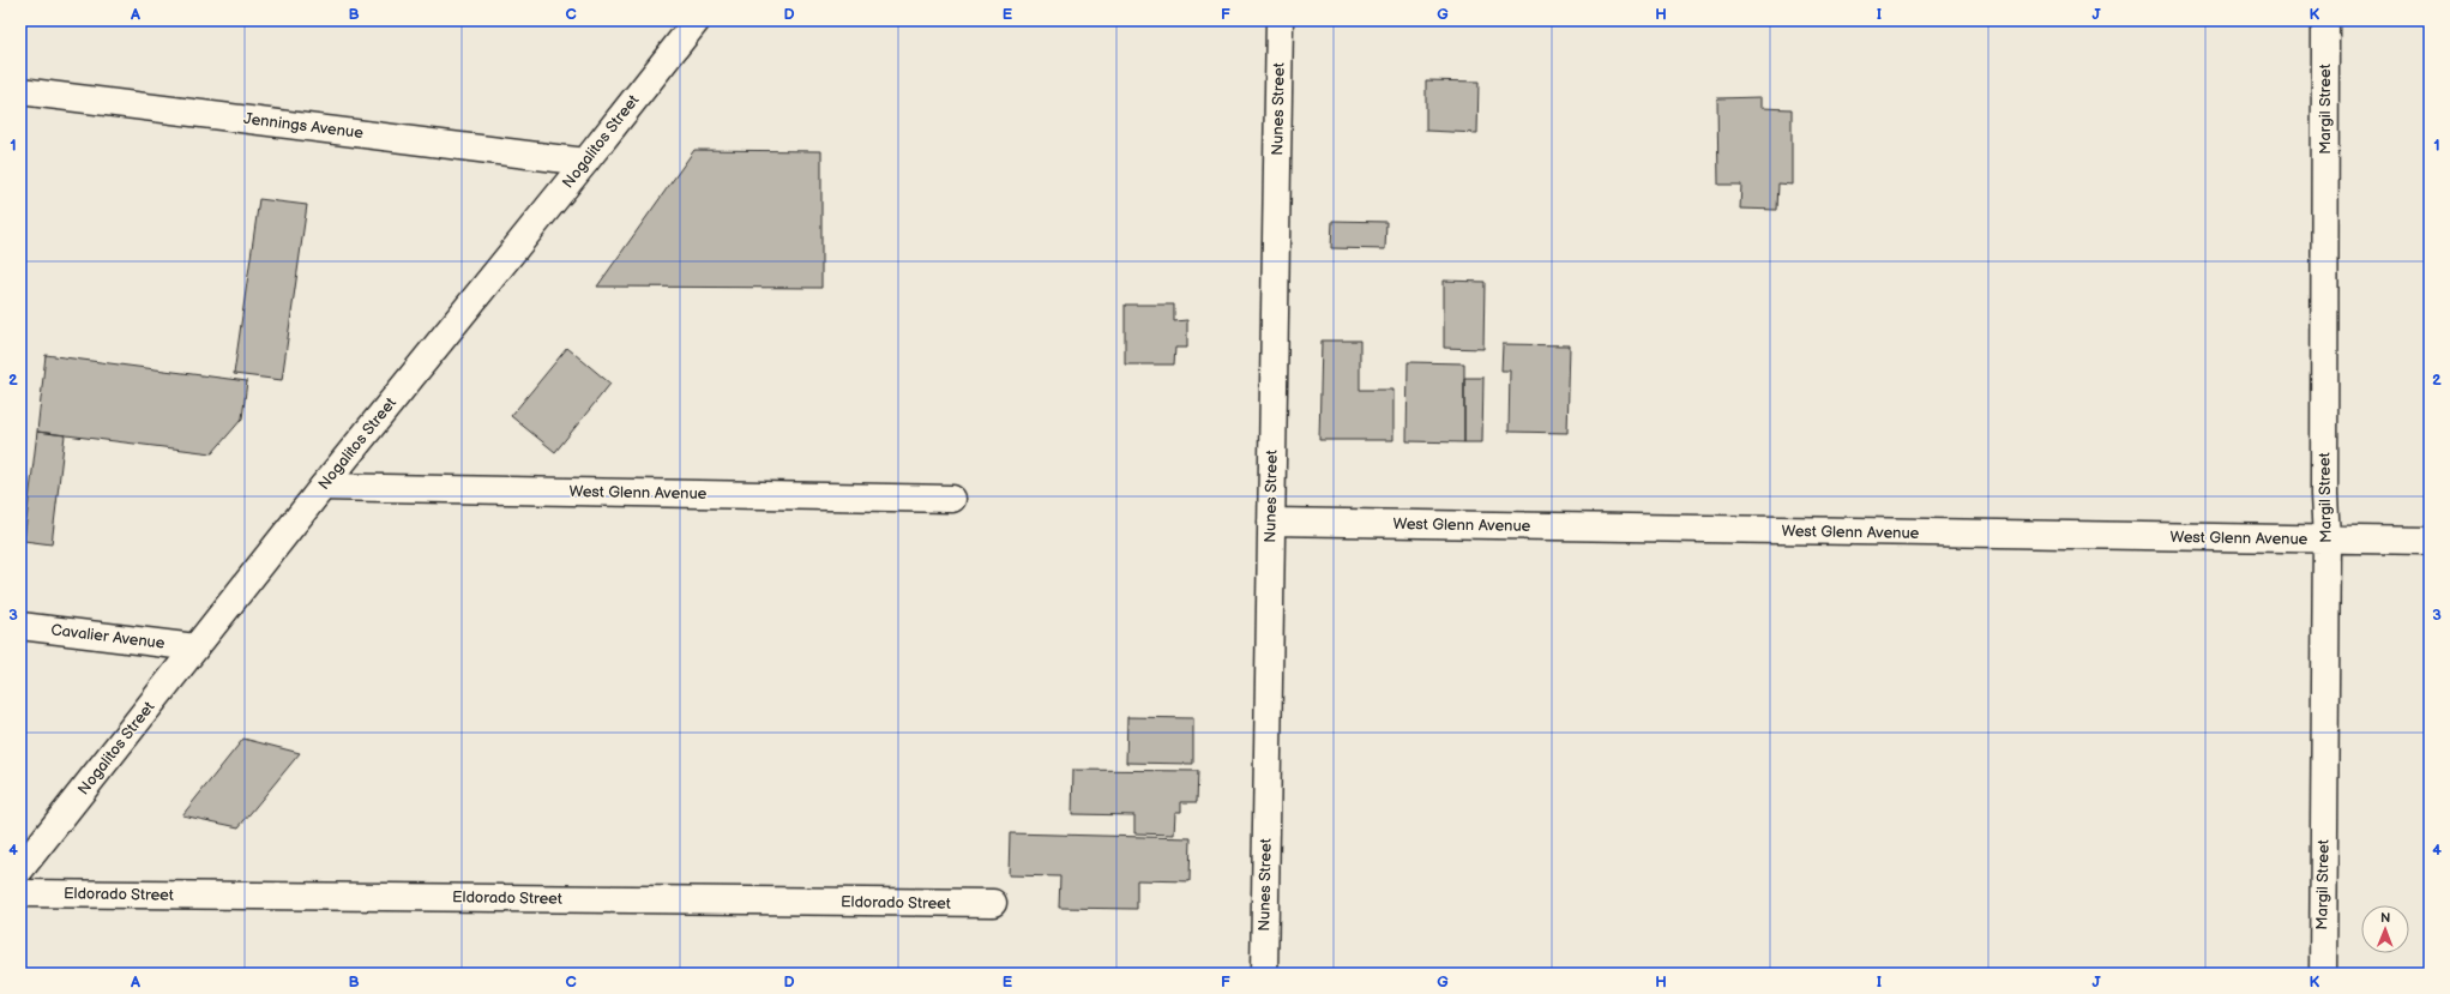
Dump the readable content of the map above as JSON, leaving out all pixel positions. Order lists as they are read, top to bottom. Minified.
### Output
{"streets":{"street":["Nunes Street","Margil Street","Jennings Avenue","Nogalitos Street","West Glenn Avenue","Cavalier Avenue","Eldorado Street"]},"crossings":[["Nunes Street","West Glenn Avenue"],["Margil Street","West Glenn Avenue"],["Jennings Avenue","Nogalitos Street"],["Nogalitos Street","West Glenn Avenue"],["Nogalitos Street","Cavalier Avenue"]],"north":"top","grid":{"columns":["A","B","C","D","E","F","G","H","I","J","K"],"rows":["1","2","3","4"]}}
